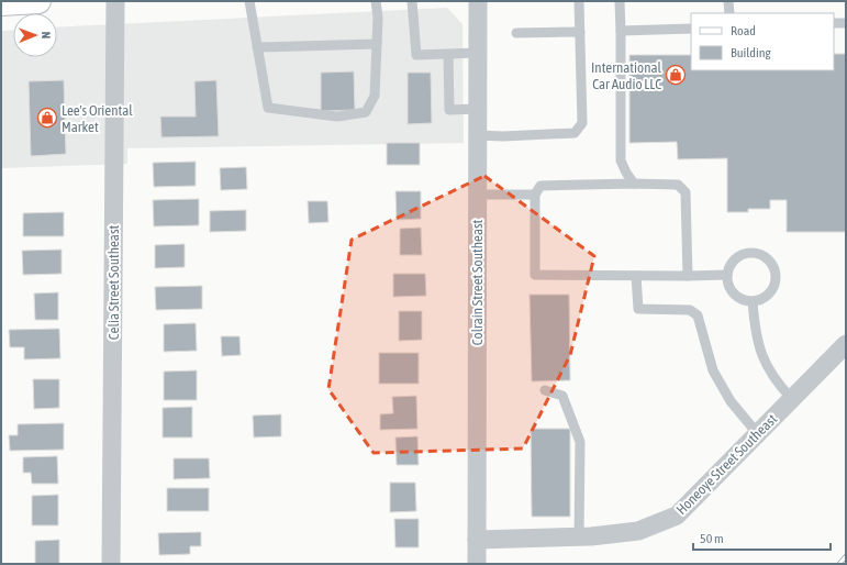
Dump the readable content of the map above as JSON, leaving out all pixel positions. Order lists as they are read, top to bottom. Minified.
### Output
{"streets":{"street":["Celia Street Southeast","Colrain Street Southeast","Honeoye Street Southeast"]},"crossings":[["Colrain Street Southeast","Honeoye Street Southeast"]],"places":{"shop":["International Car Audio LLC","Lee's Oriental Market"]},"legend":["Road","Building"],"scale_bar":"50 m","north":"right"}
